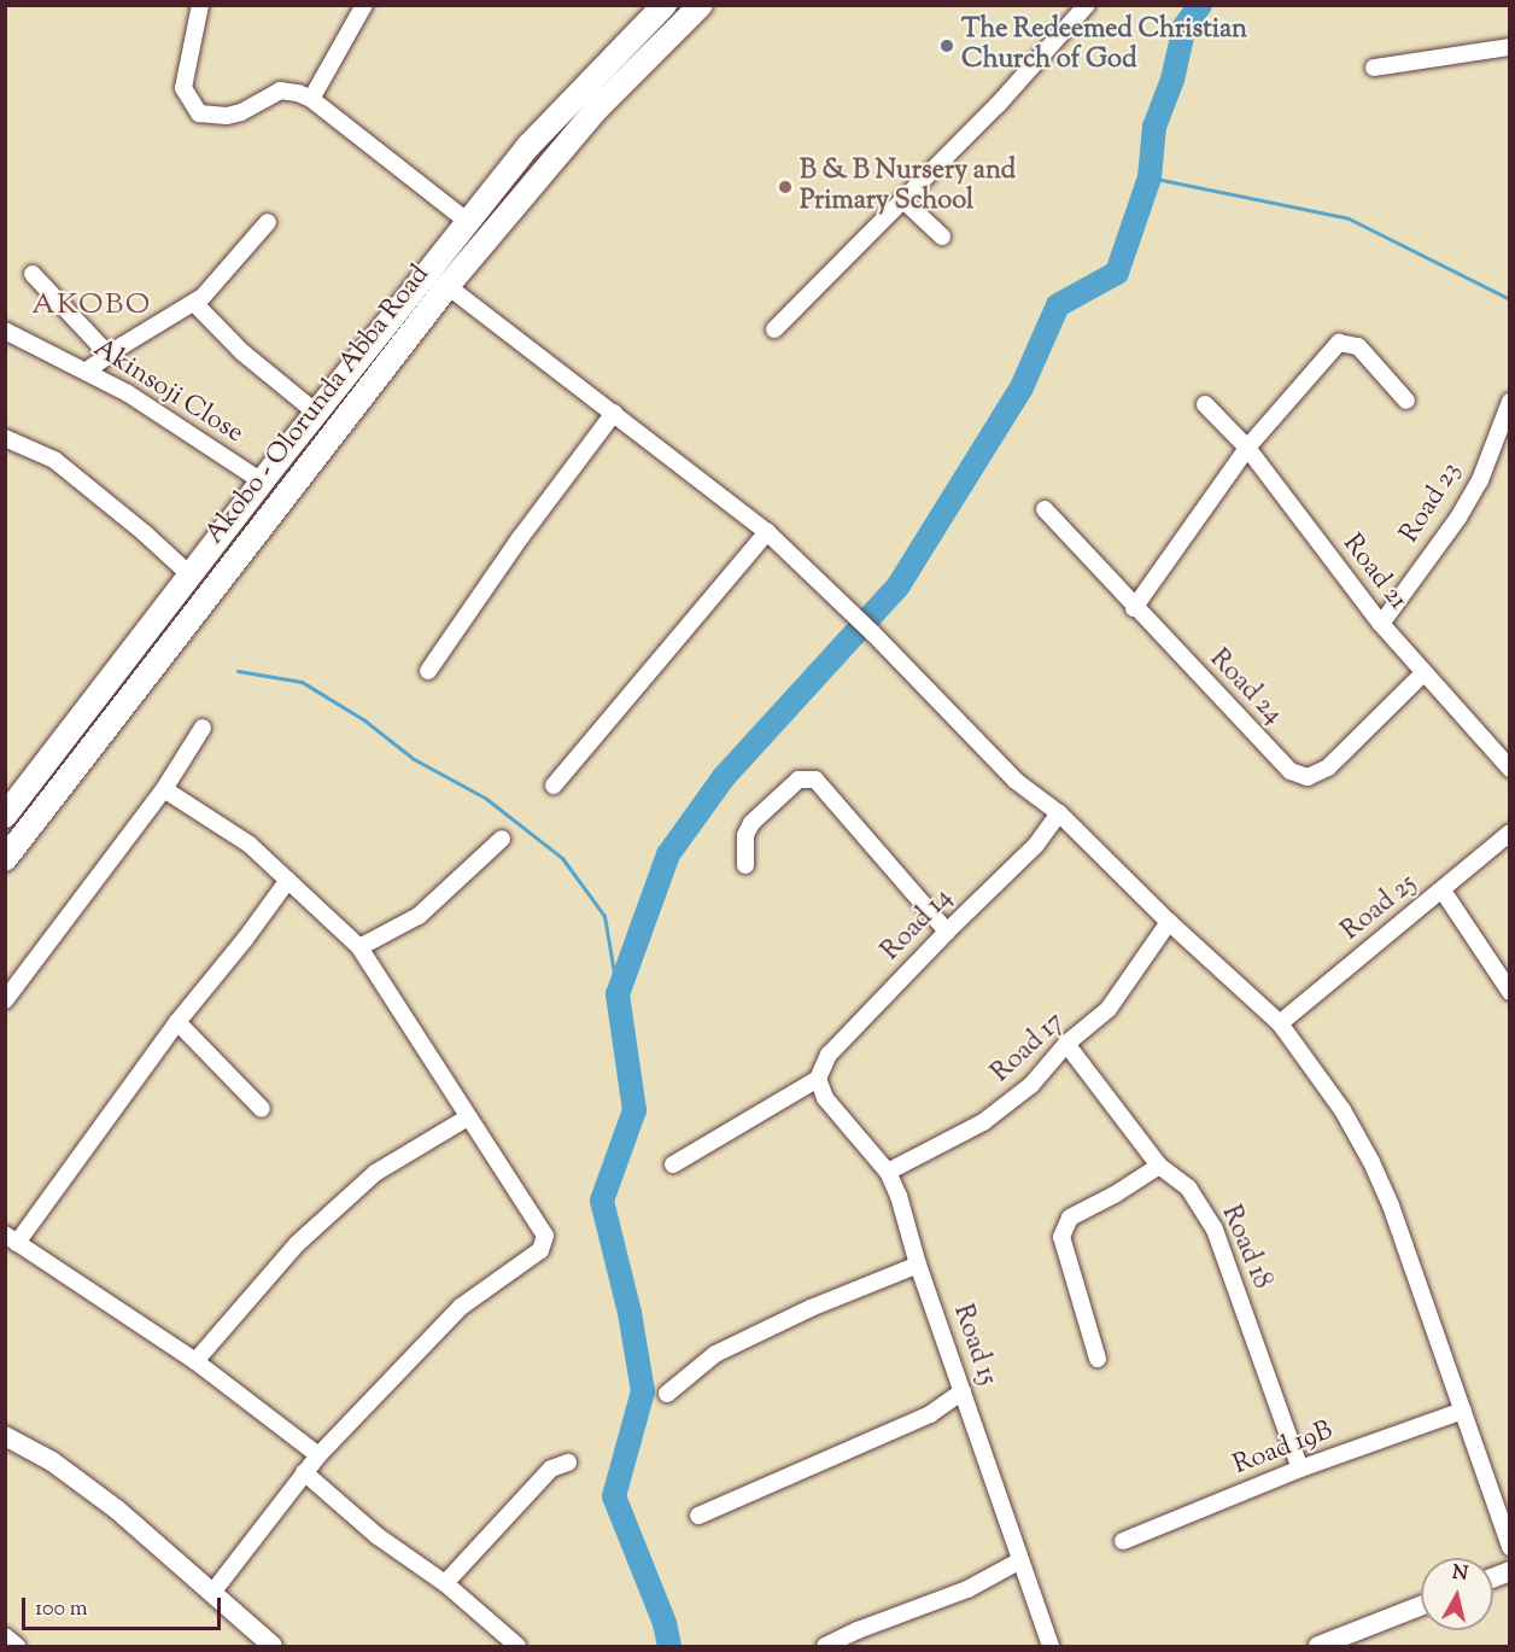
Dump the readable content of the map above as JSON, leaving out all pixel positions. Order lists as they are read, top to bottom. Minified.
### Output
{"streets":{"main road":["Akobo - Olorunda Abba Road"],"street":["Akinsoji Close","Road 23","Road 21","Road 24","Road 25","Road 14","Road 17","Road 18","Road 15","Road 19B"]},"crossings":[["Akinsoji Close","Akobo - Olorunda Abba Road"],["Road 23","Road 21"],["Road 21","Road 24"],["Road 14","Road 15"],["Road 17","Road 18"],["Road 17","Road 15"],["Road 18","Road 19B"]],"districts":["AKOBO"],"places":["The Redeemed Christian Church of God","B & B Nursery and Primary School"],"scale_bar":"100 m","north":"top"}
